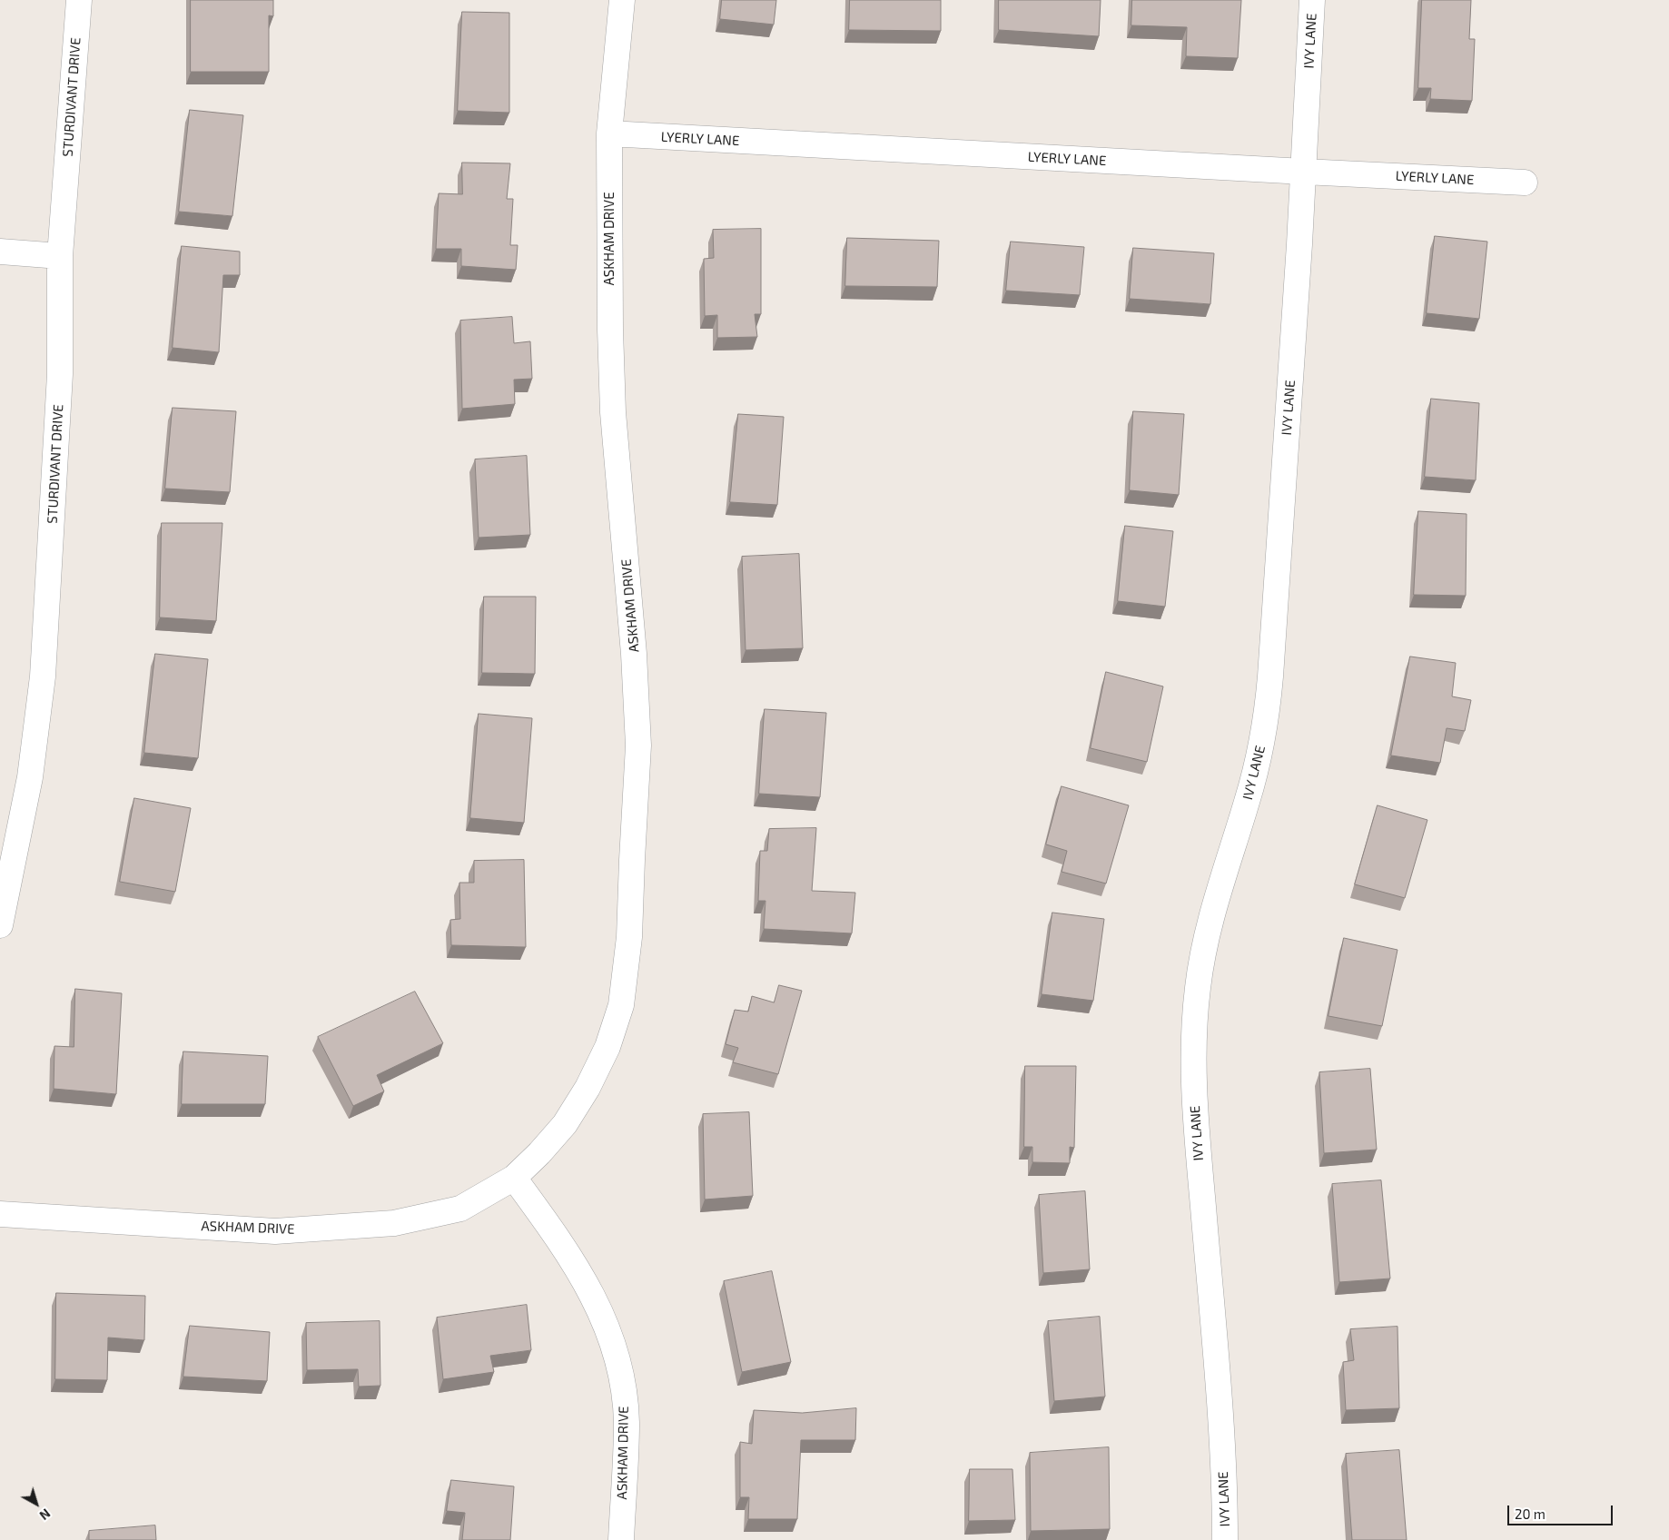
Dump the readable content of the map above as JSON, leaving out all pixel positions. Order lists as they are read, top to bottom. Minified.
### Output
{"streets":{"street":["IVY LANE","STURDIVANT DRIVE","LYERLY LANE","ASKHAM DRIVE"]},"crossings":[["IVY LANE","LYERLY LANE"],["LYERLY LANE","ASKHAM DRIVE"]],"scale_bar":"20 m","north":"bottom right"}
